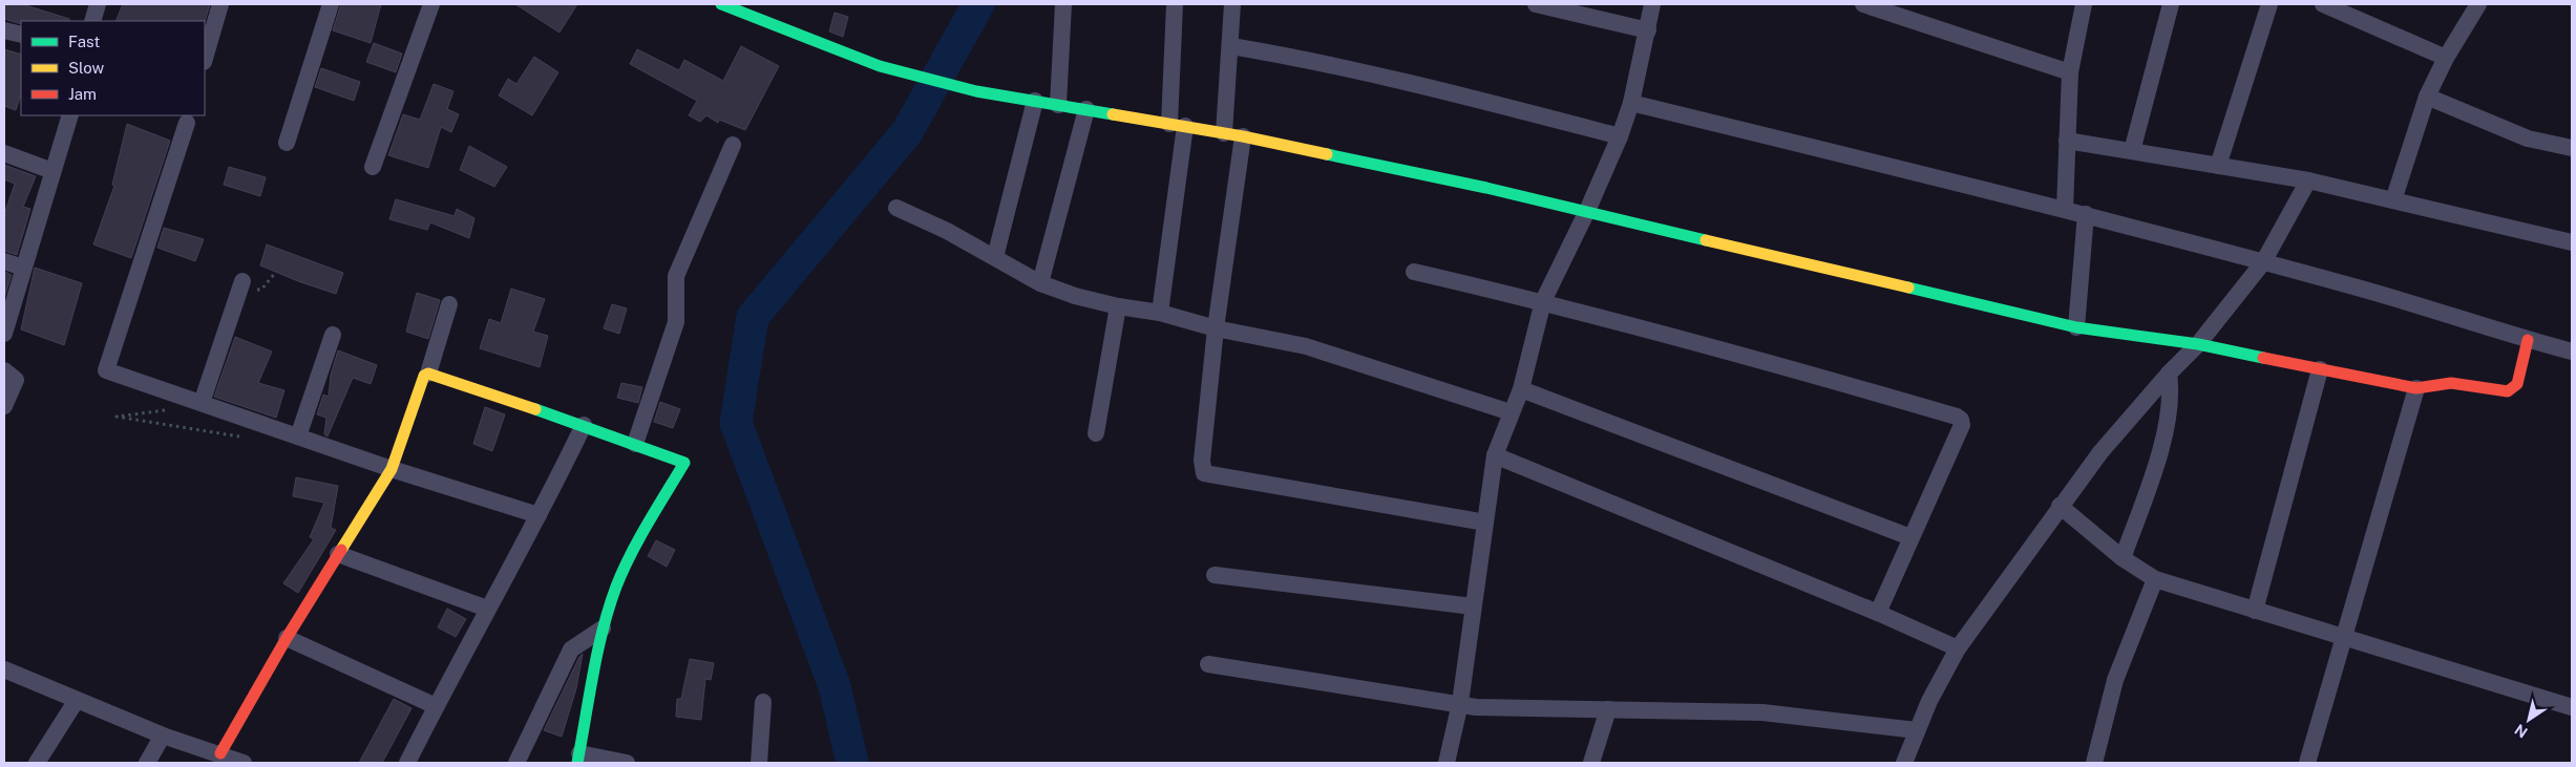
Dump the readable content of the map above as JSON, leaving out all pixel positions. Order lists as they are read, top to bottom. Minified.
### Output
{"legend":["Fast","Slow","Jam"],"north":"bottom left"}
